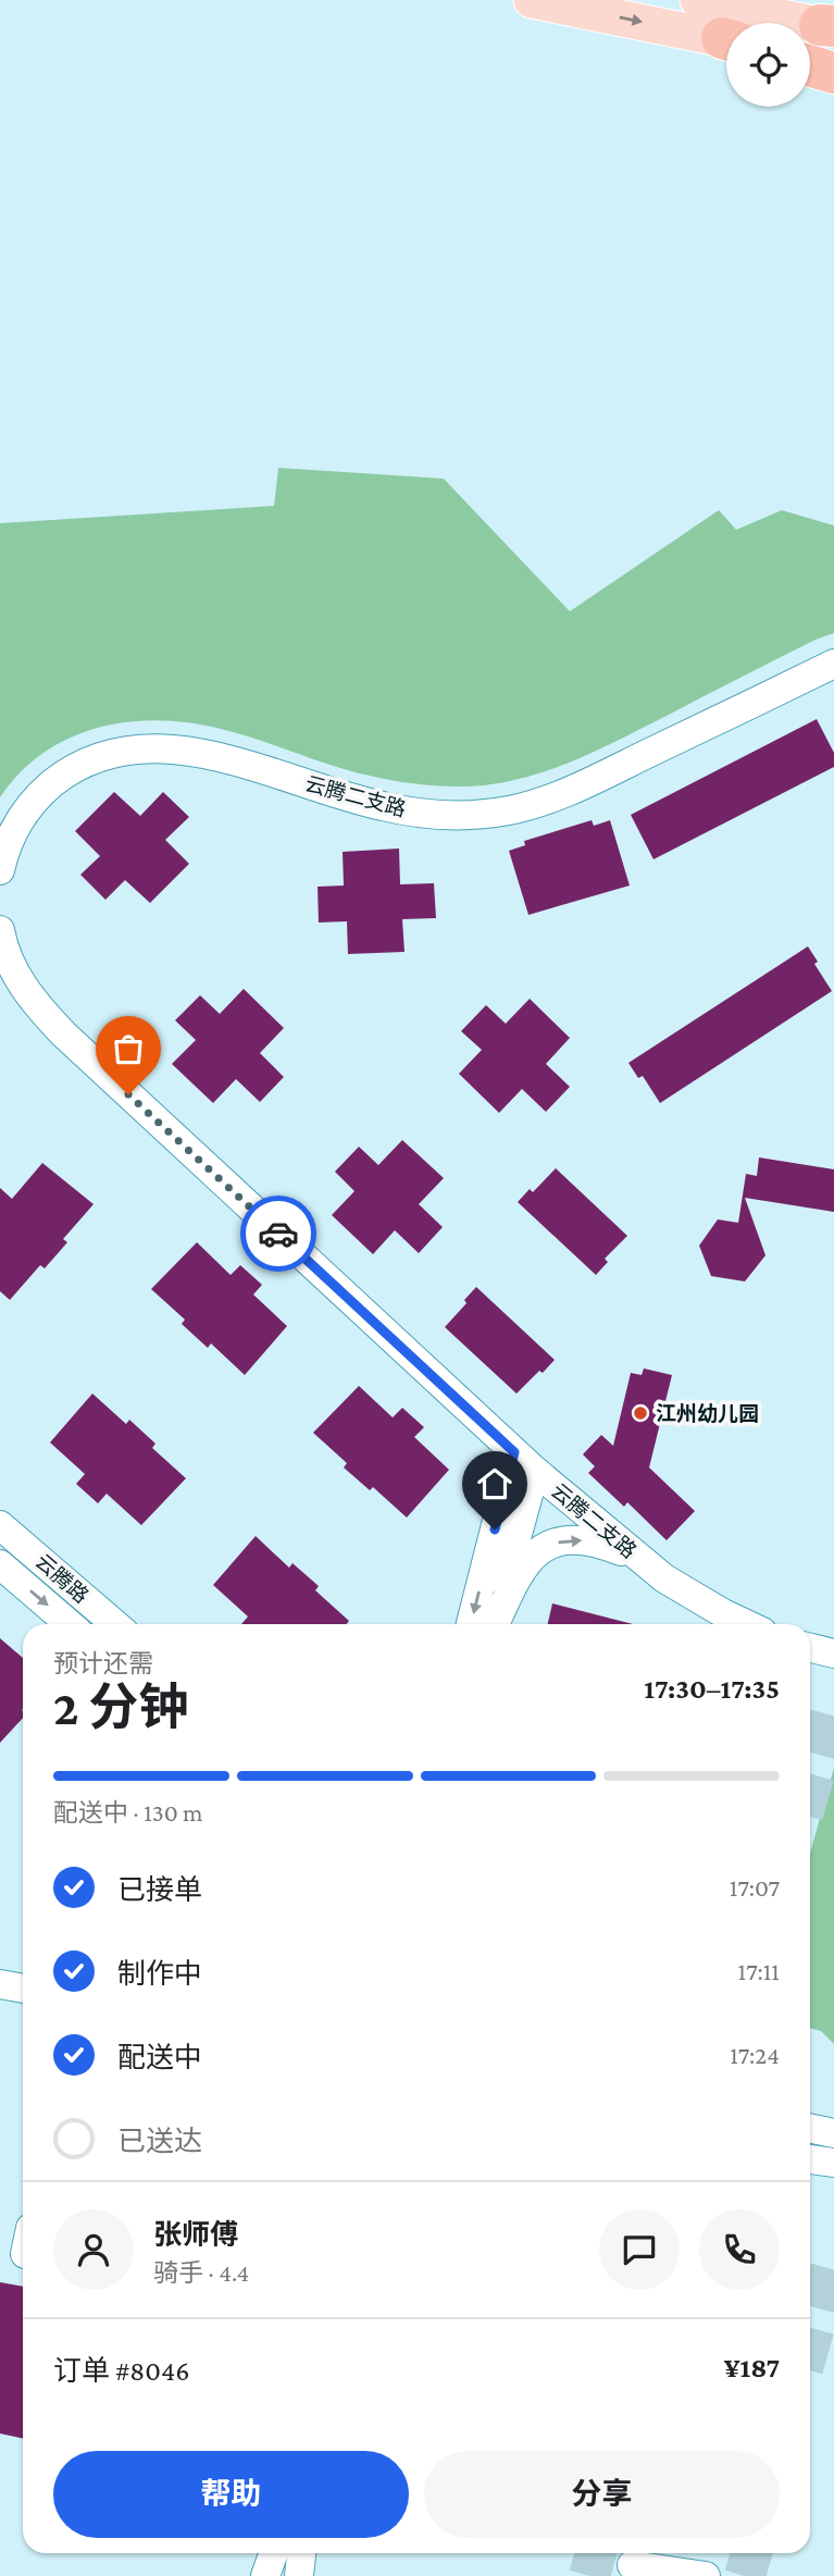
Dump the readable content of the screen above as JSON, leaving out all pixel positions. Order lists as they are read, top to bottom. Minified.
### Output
{"streets":{"street":["云腾二支路","云腾路"]},"places":["江州幼儿园"],"page":{"heading":["2 分钟","预计还需","17:30–17:35"],"panel":["张师傅","骑手 · 4.4","订单 #8046","¥187"],"bar":"配送中 · 130 m","list":[["已接单","17:07"],["制作中","17:11"],["配送中","17:24"],"已送达"],"buttons":["帮助","分享"]}}
